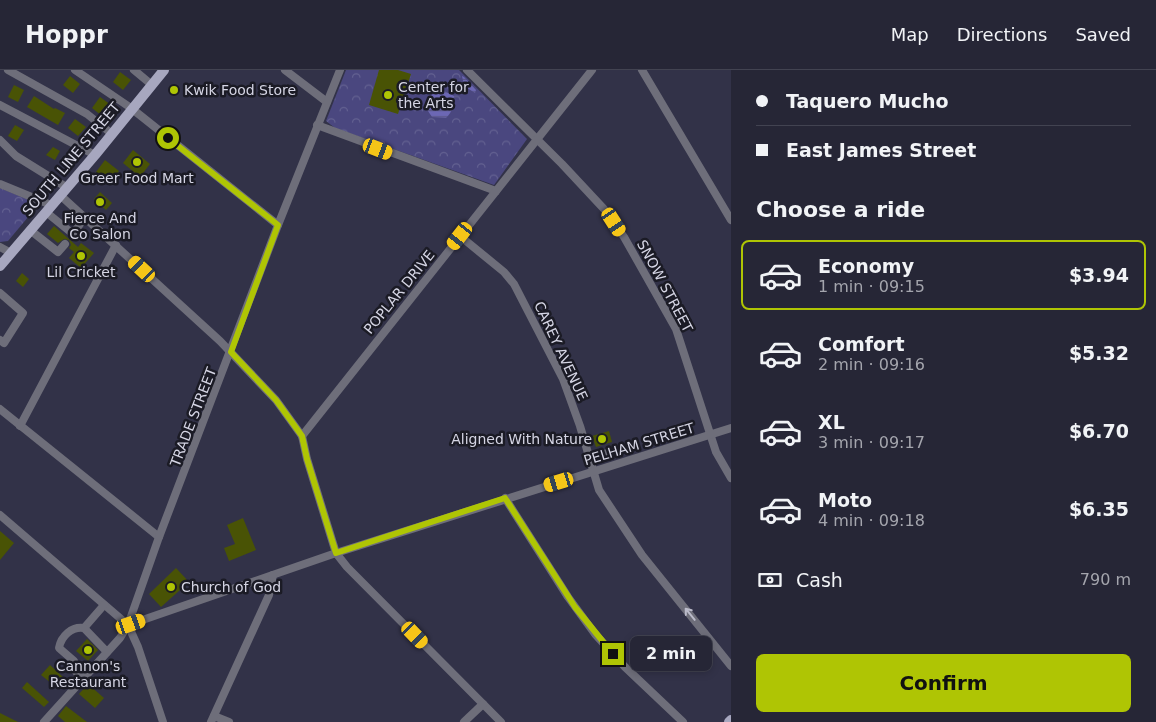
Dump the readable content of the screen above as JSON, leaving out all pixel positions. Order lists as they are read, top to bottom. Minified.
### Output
{"streets":{"main road":["SOUTH LINE STREET"],"street":["SNOW STREET","POPLAR DRIVE","CAREY AVENUE","TRADE STREET","PELHAM STREET"]},"crossings":[["SNOW STREET","POPLAR DRIVE"],["SNOW STREET","PELHAM STREET"],["POPLAR DRIVE","CAREY AVENUE"],["CAREY AVENUE","PELHAM STREET"],["TRADE STREET","PELHAM STREET"]],"one_way":["CAREY AVENUE"],"places":["Kwik Food Store","Center for the Arts","Greer Food Mart","Fierce And Co Salon","Lil Cricket","Aligned With Nature","Church of God","Cannon's Restaurant"],"page":{"header":"Hoppr","nav":["Map","Directions","Saved"],"banner":["Taquero Mucho","East James Street"],"heading":"Choose a ride","list":[{"name":"Economy","note":"1 min · 09:15","value":"$3.94"},{"name":"Comfort","note":"2 min · 09:16","value":"$5.32"},{"name":"XL","note":"3 min · 09:17","value":"$6.70"},{"name":"Moto","note":"4 min · 09:18","value":"$6.35"}],"pay":["Cash","790 m"],"bubble":"2 min","buttons":"Confirm"}}
